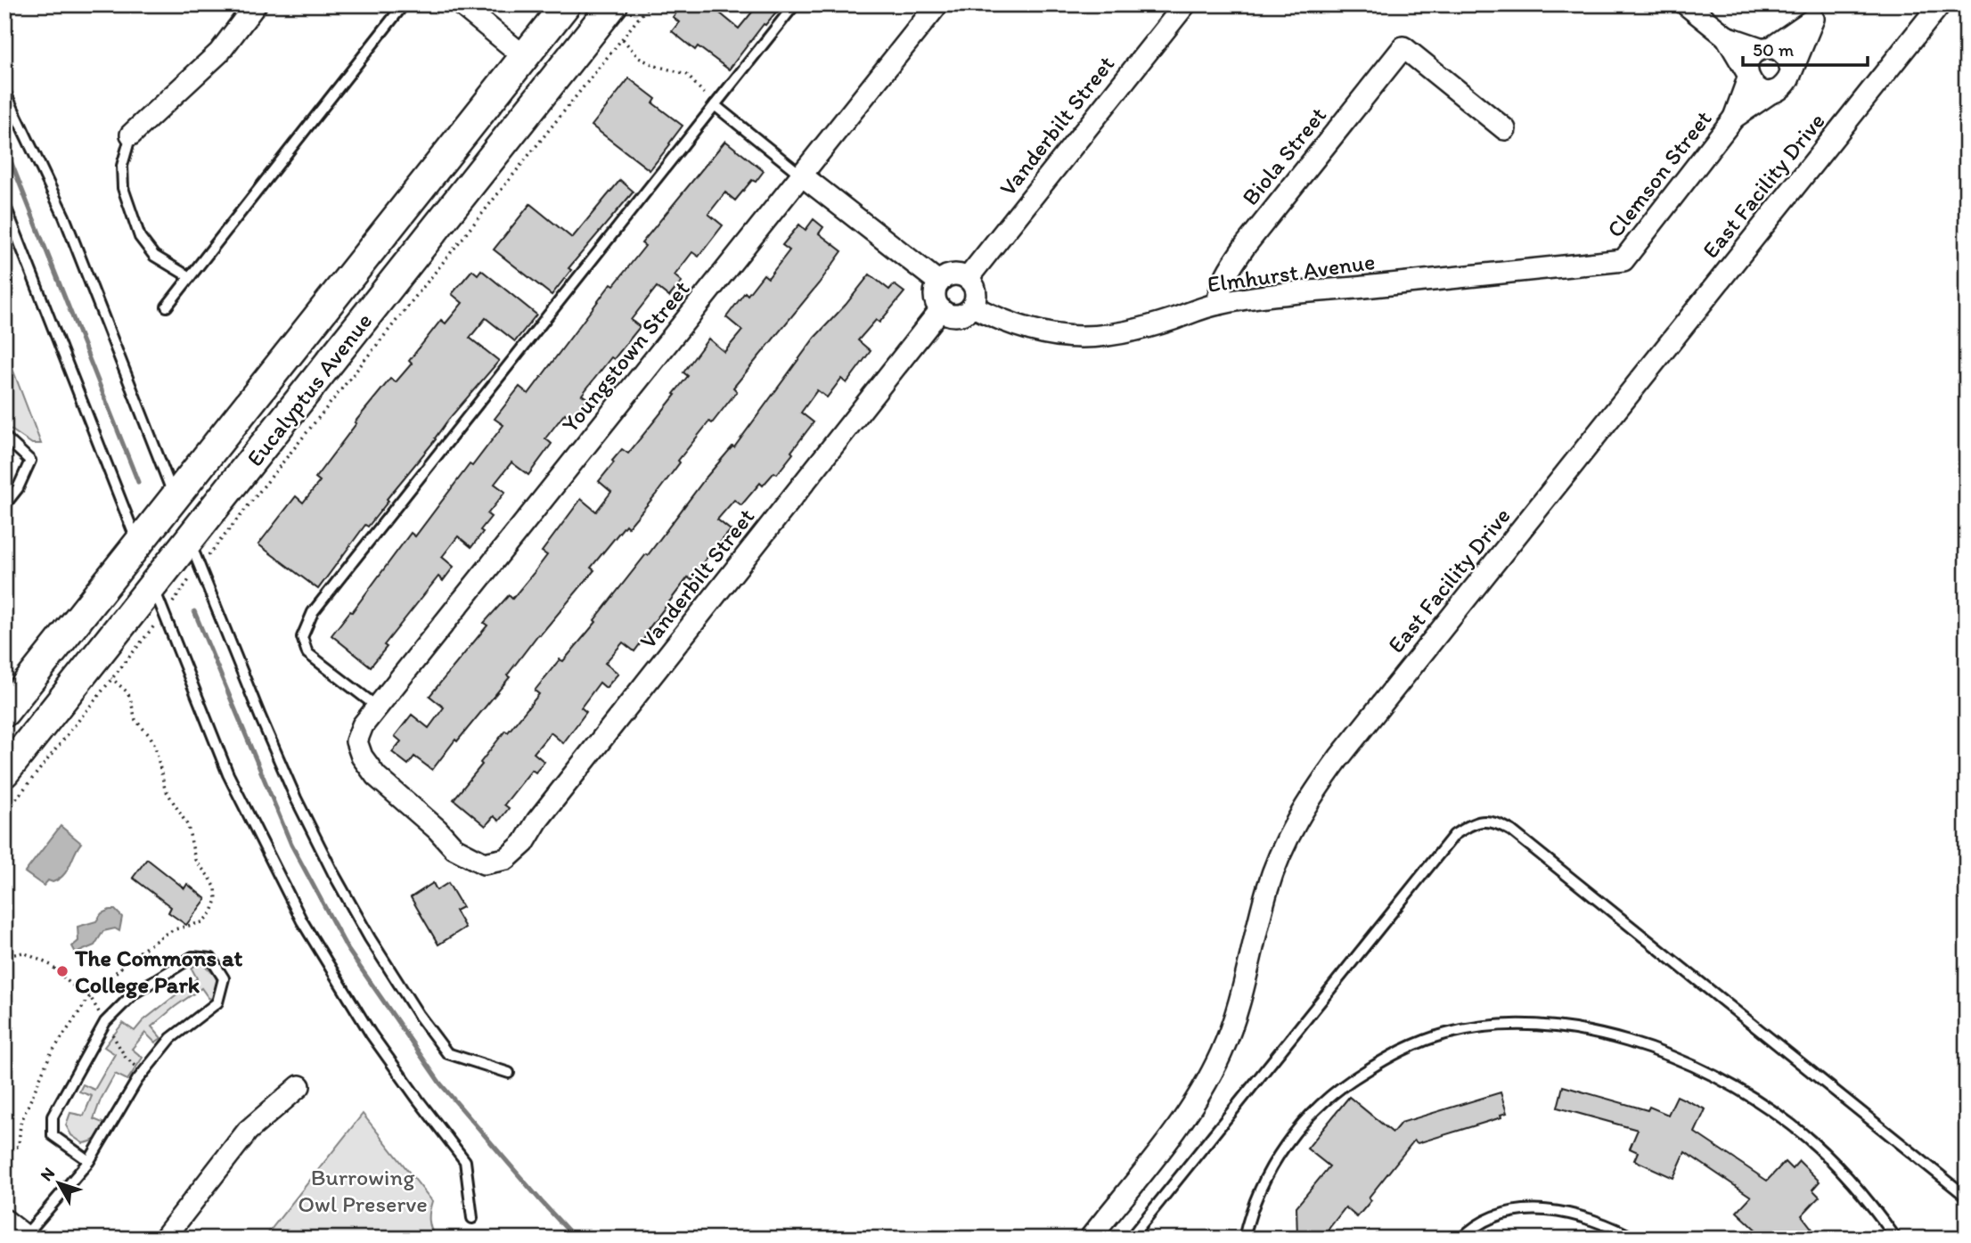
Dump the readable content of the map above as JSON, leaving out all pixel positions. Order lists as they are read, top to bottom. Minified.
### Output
{"streets":{"street":["Vanderbilt Street","Biola Street","Clemson Street","East Facility Drive","Elmhurst Avenue","Youngstown Street","Eucalyptus Avenue"]},"crossings":[["Vanderbilt Street","Elmhurst Avenue"],["Vanderbilt Street","Youngstown Street"],["Biola Street","Elmhurst Avenue"],["Clemson Street","Elmhurst Avenue"]],"parks":["Burrowing Owl Preserve"],"places":["The Commons at College Park"],"scale_bar":"50 m","north":"top left"}
